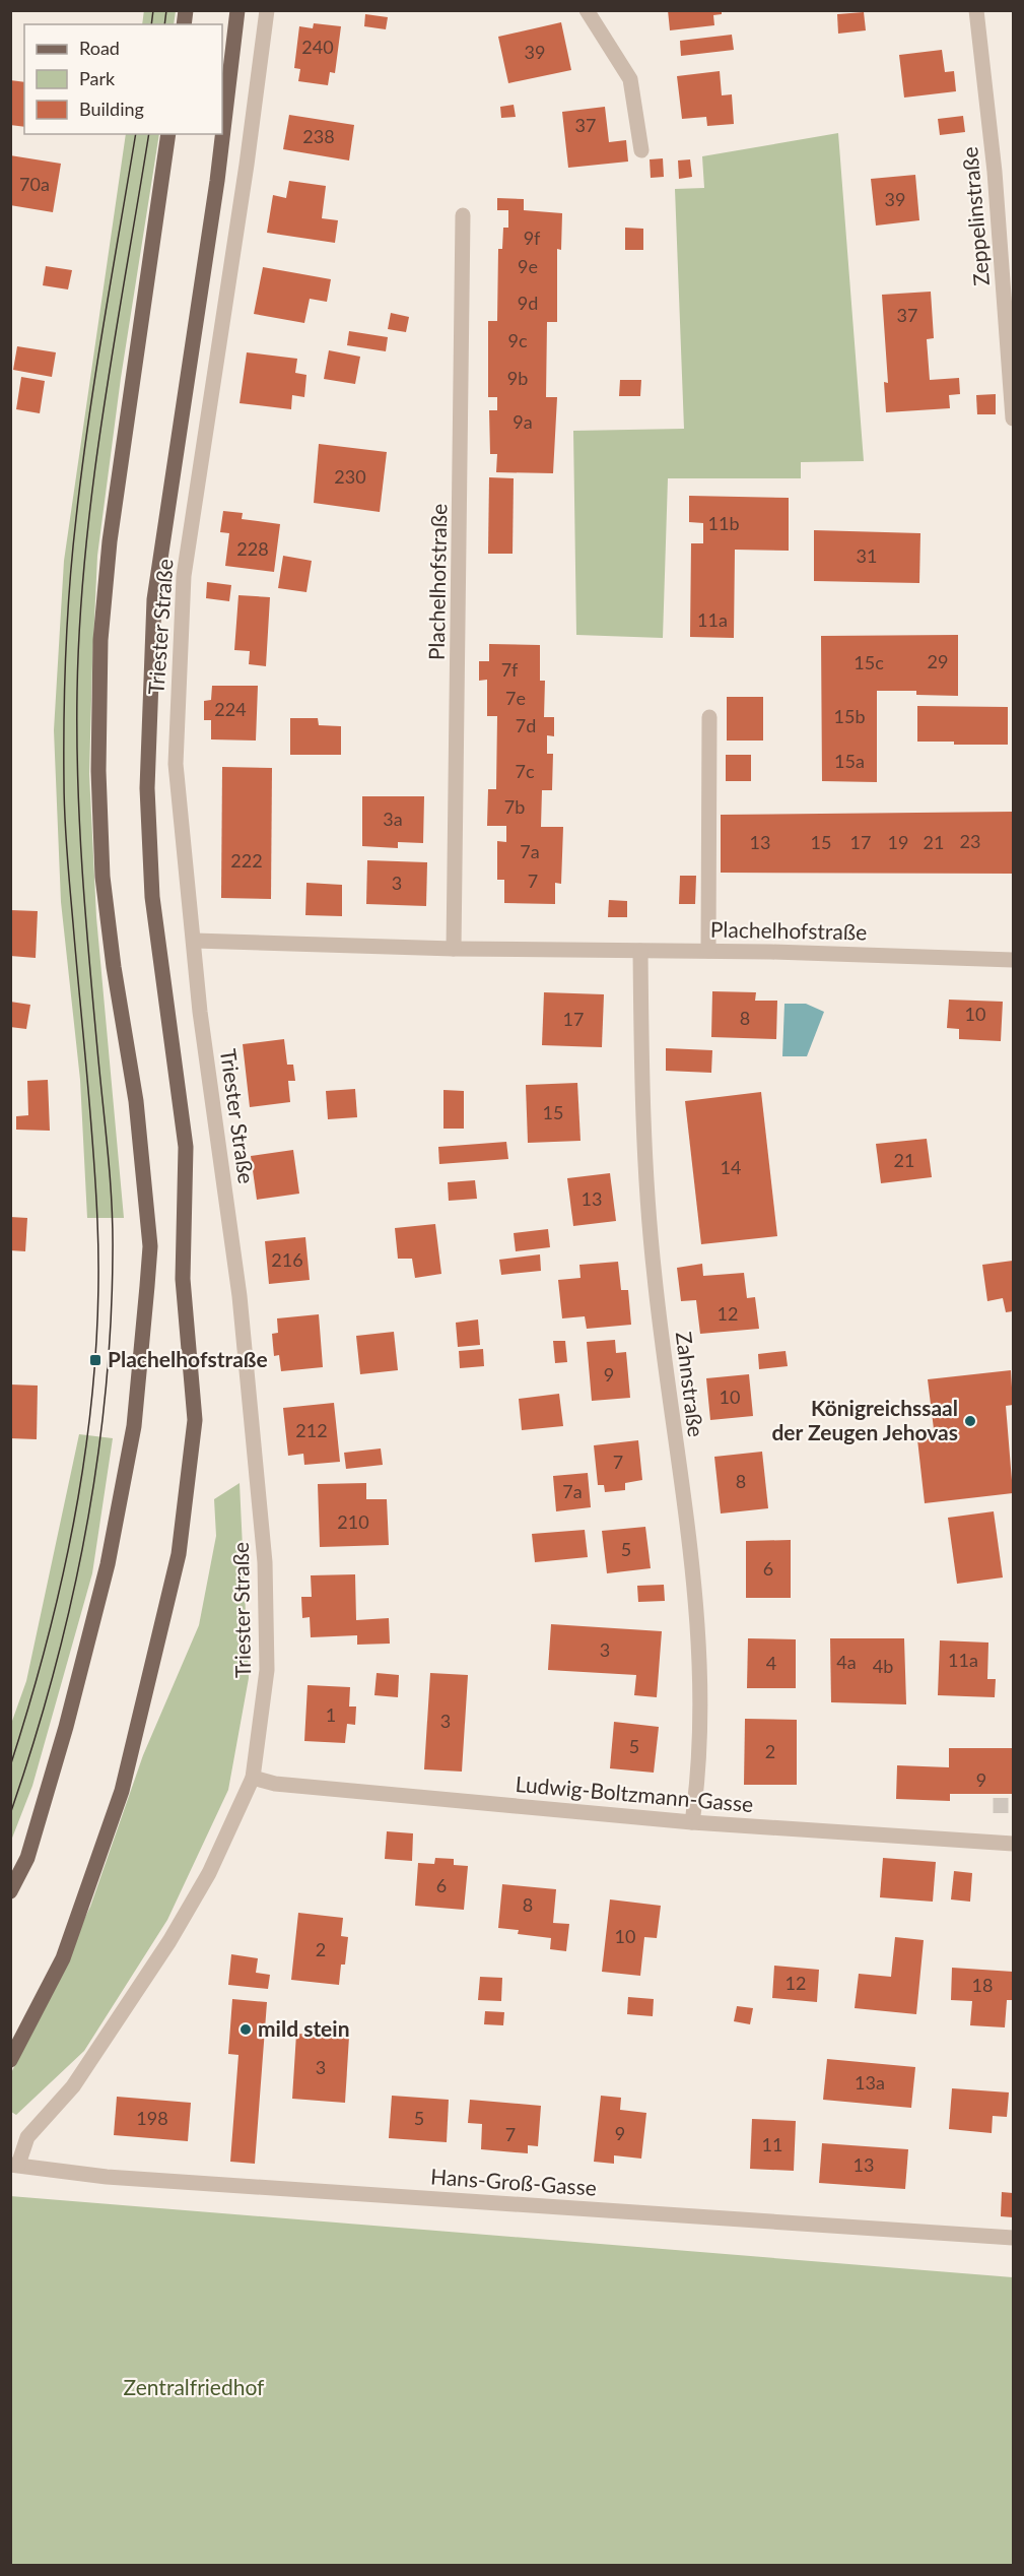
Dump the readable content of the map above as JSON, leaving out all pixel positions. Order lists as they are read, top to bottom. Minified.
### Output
{"streets":{"main road":["Triester Straße"],"street":["Zeppelinstraße","Plachelhofstraße","Zahnstraße","Ludwig-Boltzmann-Gasse","Hans-Groß-Gasse"]},"crossings":[["Plachelhofstraße","Triester Straße"],["Plachelhofstraße","Zahnstraße"],["Triester Straße","Ludwig-Boltzmann-Gasse"],["Triester Straße","Hans-Groß-Gasse"],["Zahnstraße","Ludwig-Boltzmann-Gasse"]],"parks":["Zentralfriedhof"],"places":{"transit":["Plachelhofstraße"],"other":["Königreichssaal der Zeugen Jehovas","mild stein"]},"house_numbers":["240","39","37","238","70a","39","9f","9e","9d","37","9c","9b","9a","230","11b","228","31","11a","29","15c","7f","7e","224","15b","7d","15a","7c","7b","3a","23","13","15","17","19","21","7a","222","7","3","10","8","17","15","21","14","13","216","12","9","10","212","7","8","7a","210","5","6","3","11a","4a","4","4b","1","3","5","2","9","6","8","10","2","12","18","3","13a","198","5","9","7","11","13"],"legend":["Road","Park","Building"]}
